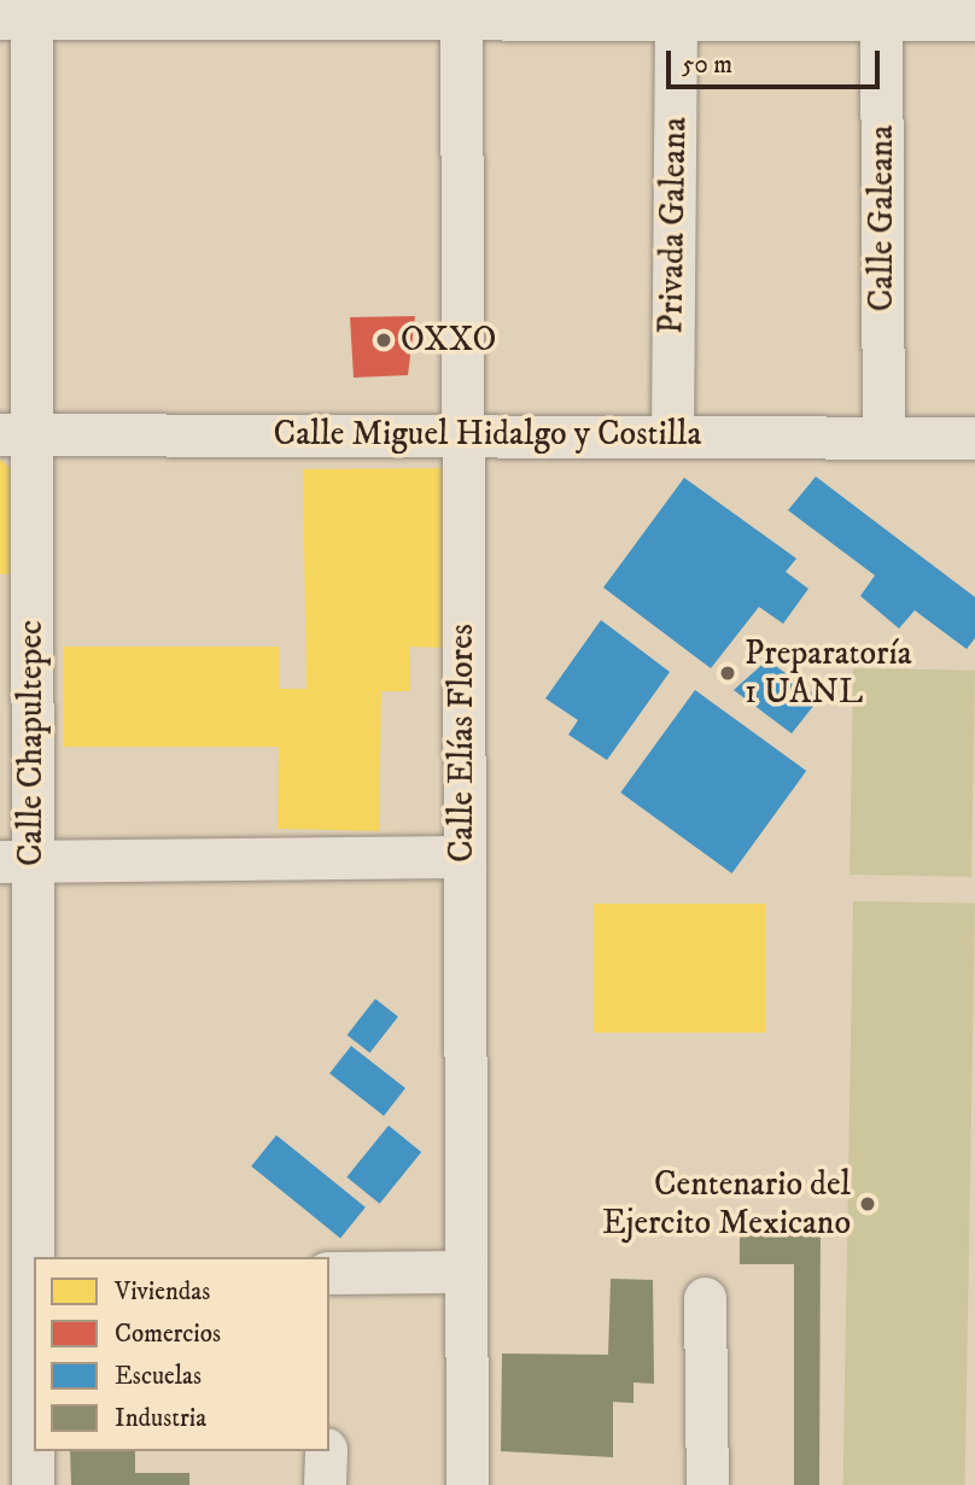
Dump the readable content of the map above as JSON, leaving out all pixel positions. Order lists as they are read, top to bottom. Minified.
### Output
{"streets":{"street":["Calle Galeana","Privada Galeana","Calle Miguel Hidalgo y Costilla","Calle Chapultepec","Calle Elías Flores"]},"crossings":[["Calle Galeana","Calle Miguel Hidalgo y Costilla"],["Privada Galeana","Calle Miguel Hidalgo y Costilla"],["Calle Miguel Hidalgo y Costilla","Calle Chapultepec"],["Calle Miguel Hidalgo y Costilla","Calle Elías Flores"]],"places":["OXXO","Preparatoría 1 UANL","Centenario del Ejercito Mexicano"],"legend":["Viviendas","Comercios","Escuelas","Industria"],"scale_bar":"50 m"}
